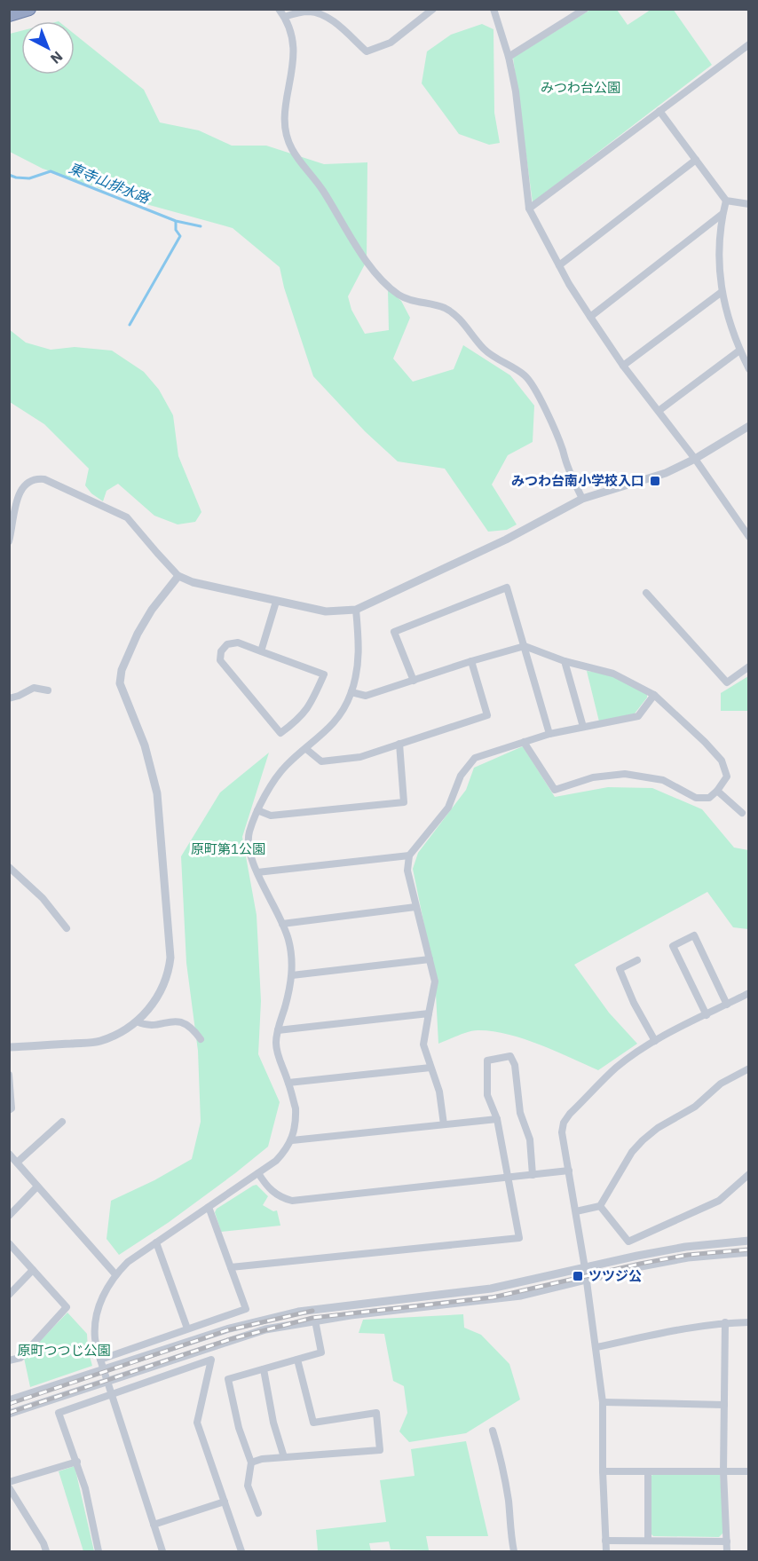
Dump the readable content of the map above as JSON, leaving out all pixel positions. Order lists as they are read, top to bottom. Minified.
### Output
{"water":["東寺山排水路"],"parks":["みつわ台公園","原町第1公園","原町つつじ公園"],"places":{"transit":["みつわ台南小学校入口","ツツジ公"]},"north":"bottom right"}
